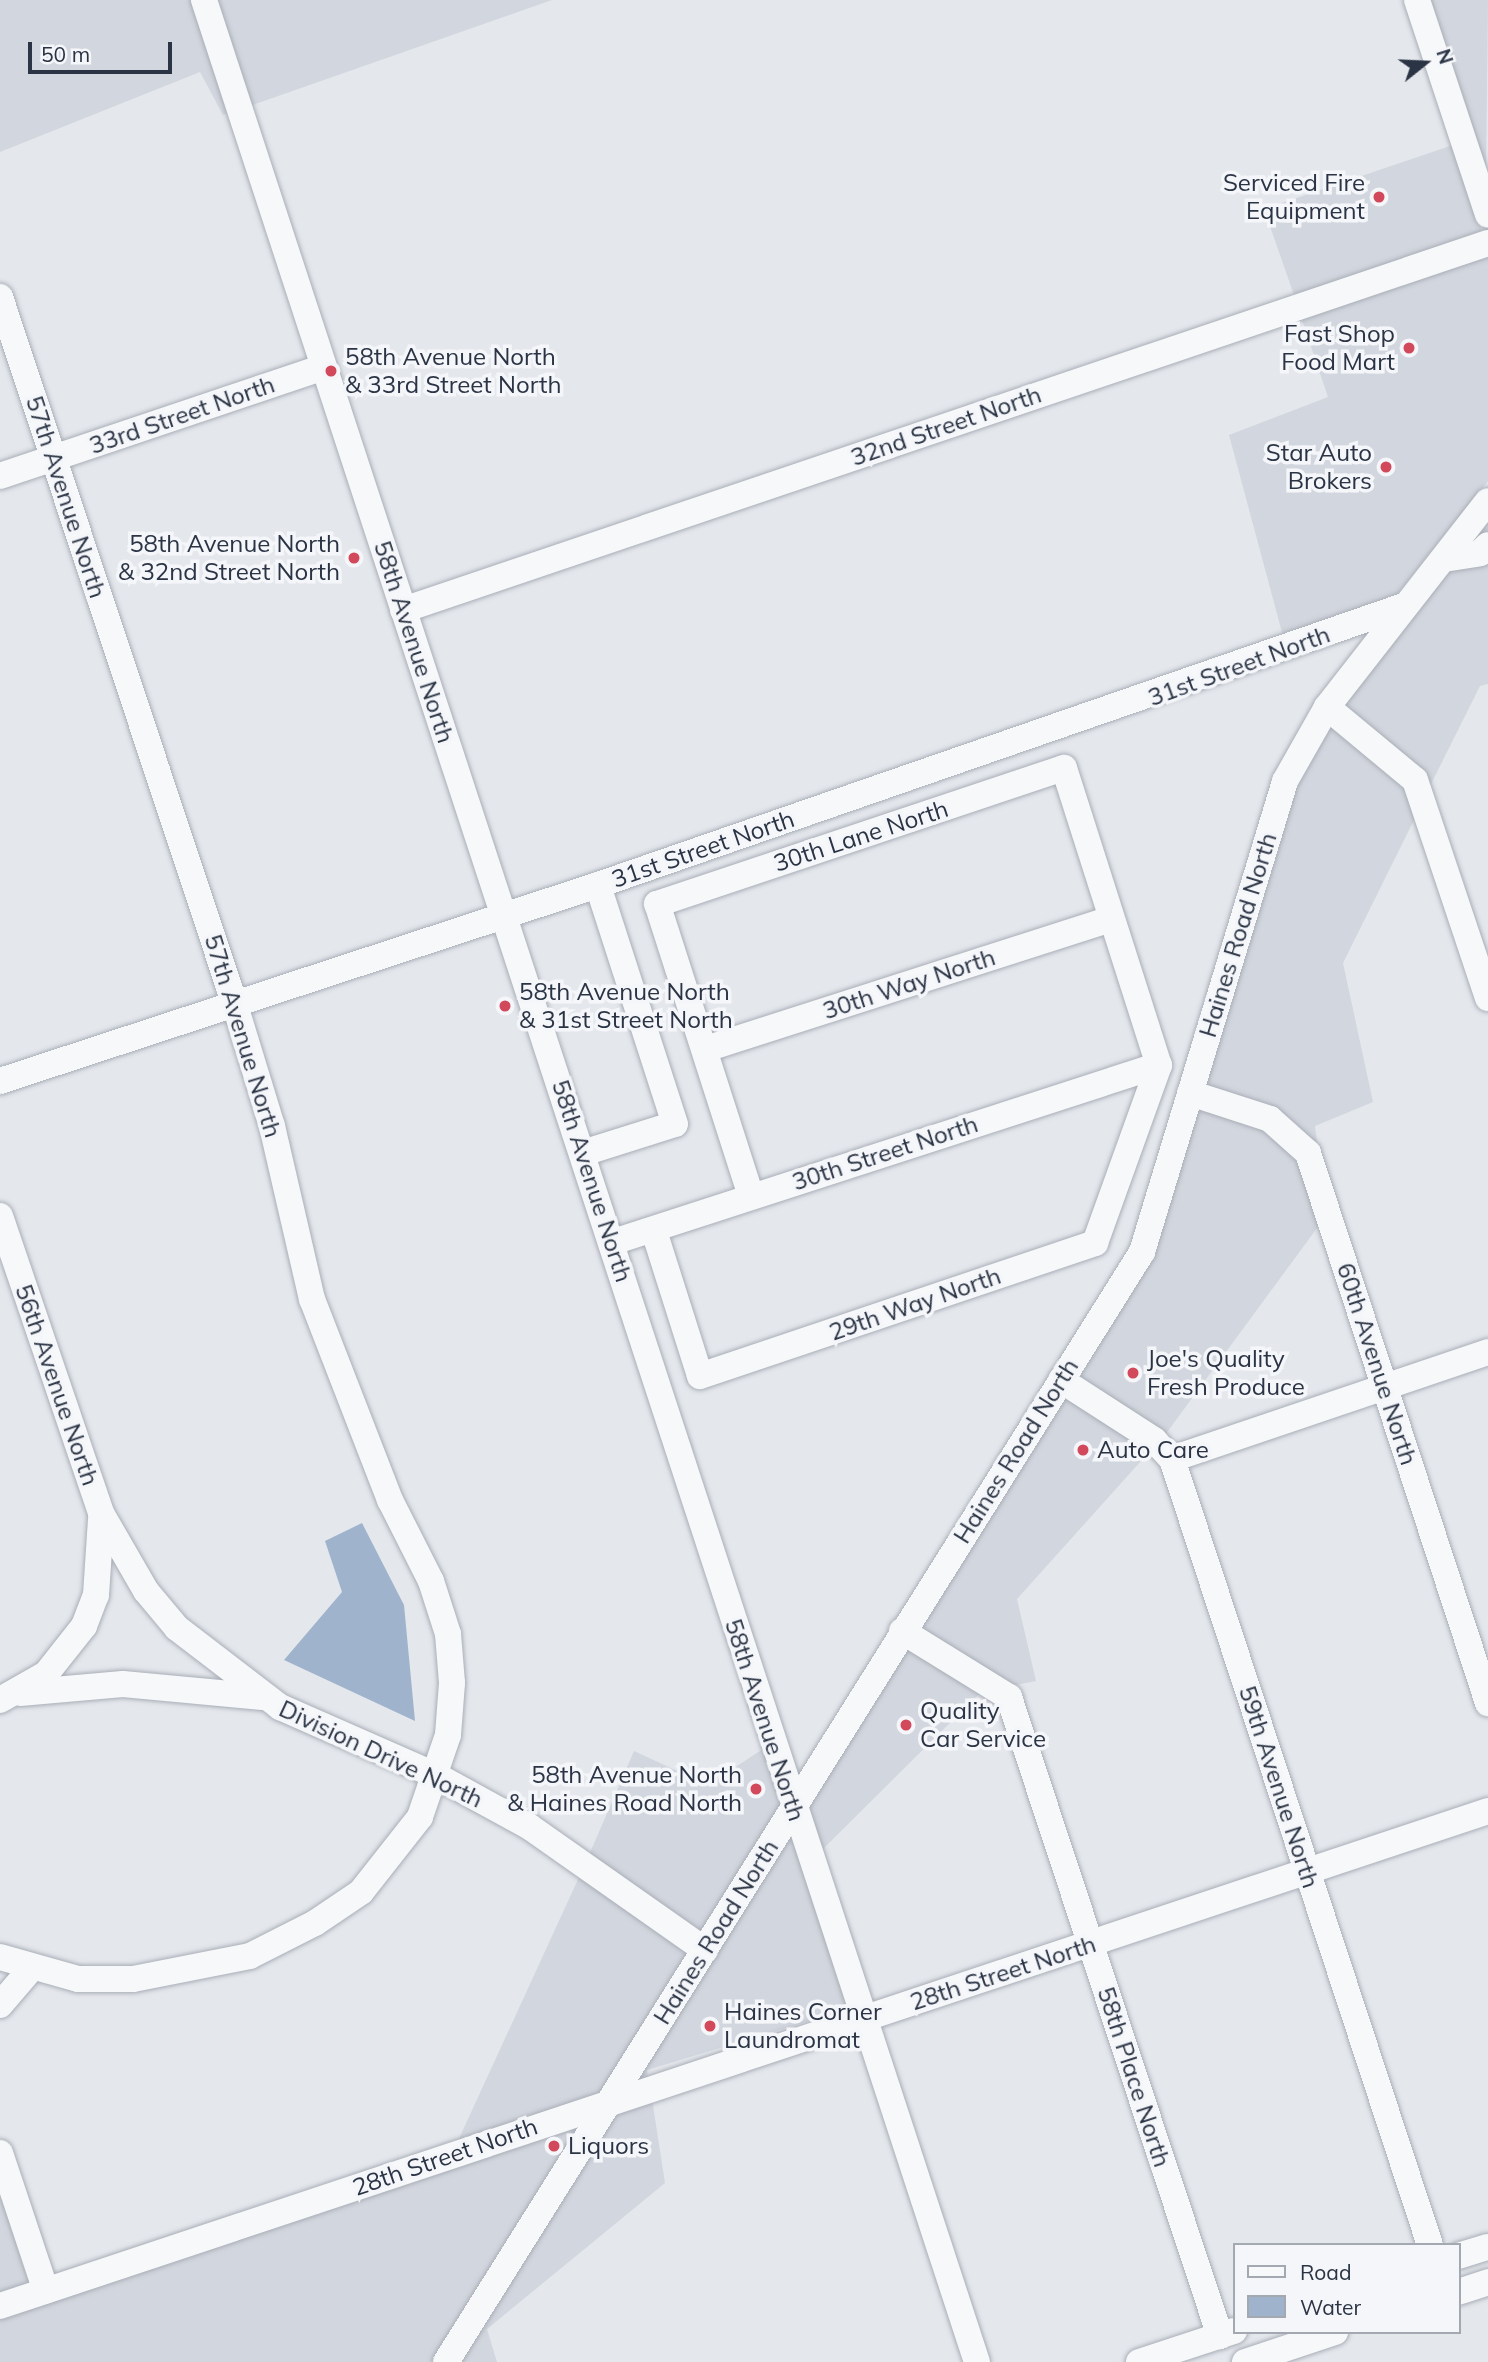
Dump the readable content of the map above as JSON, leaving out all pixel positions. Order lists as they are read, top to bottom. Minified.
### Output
{"streets":{"street":["33rd Street North","32nd Street North","57th Avenue North","58th Avenue North","31st Street North","30th Lane North","Haines Road North","30th Way North","30th Street North","29th Way North","60th Avenue North","56th Avenue North","Division Drive North","59th Avenue North","28th Street North","58th Place North"]},"crossings":[["33rd Street North","57th Avenue North"],["33rd Street North","58th Avenue North"],["32nd Street North","58th Avenue North"],["57th Avenue North","31st Street North"],["57th Avenue North","Division Drive North"],["58th Avenue North","31st Street North"],["58th Avenue North","Haines Road North"],["58th Avenue North","30th Street North"],["58th Avenue North","28th Street North"],["31st Street North","Haines Road North"],["30th Lane North","30th Way North"],["Haines Road North","60th Avenue North"],["Haines Road North","Division Drive North"],["Haines Road North","59th Avenue North"],["Haines Road North","28th Street North"],["Haines Road North","58th Place North"],["30th Street North","29th Way North"],["56th Avenue North","Division Drive North"],["59th Avenue North","28th Street North"],["28th Street North","58th Place North"]],"places":["Serviced Fire Equipment","Fast Shop Food Mart","58th Avenue North & 33rd Street North","Star Auto Brokers","58th Avenue North & 32nd Street North","58th Avenue North & 31st Street North","Joe's Quality Fresh Produce","Auto Care","Quality Car Service","58th Avenue North & Haines Road North","Haines Corner Laundromat","Liquors"],"legend":["Road","Water"],"scale_bar":"50 m","north":"right"}
